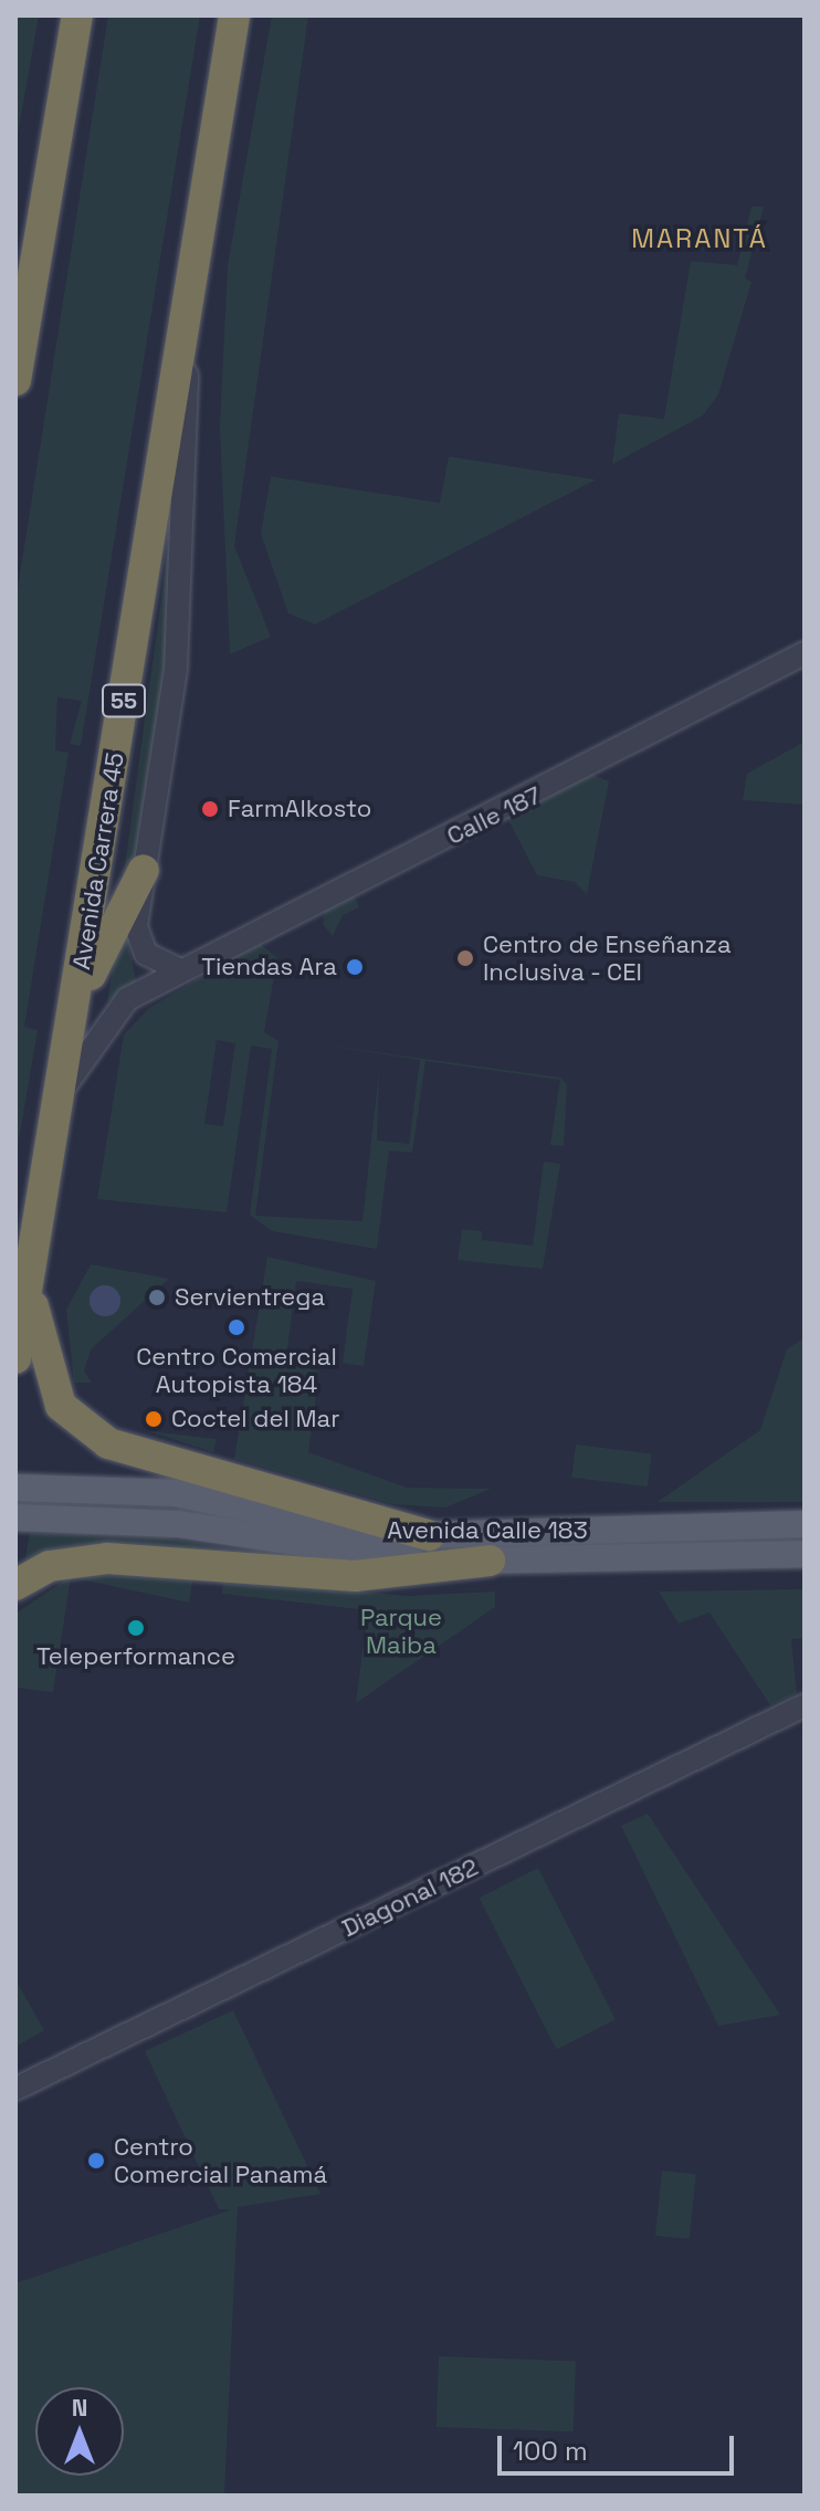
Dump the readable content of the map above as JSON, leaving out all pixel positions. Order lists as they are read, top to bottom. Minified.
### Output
{"streets":{"highway":["55","Avenida Carrera 45"],"main road":["Avenida Calle 183"],"street":["Calle 187","Diagonal 182"]},"crossings":[["Calle 187","Avenida Carrera 45"]],"districts":["MARANTÁ"],"parks":["Parque Maiba"],"places":["FarmAlkosto","Centro de Enseñanza Inclusiva - CEI","Tiendas Ara","Servientrega","Centro Comercial Autopista 184","Coctel del Mar","Teleperformance","Centro Comercial Panamá"],"scale_bar":"100 m","north":"top"}
